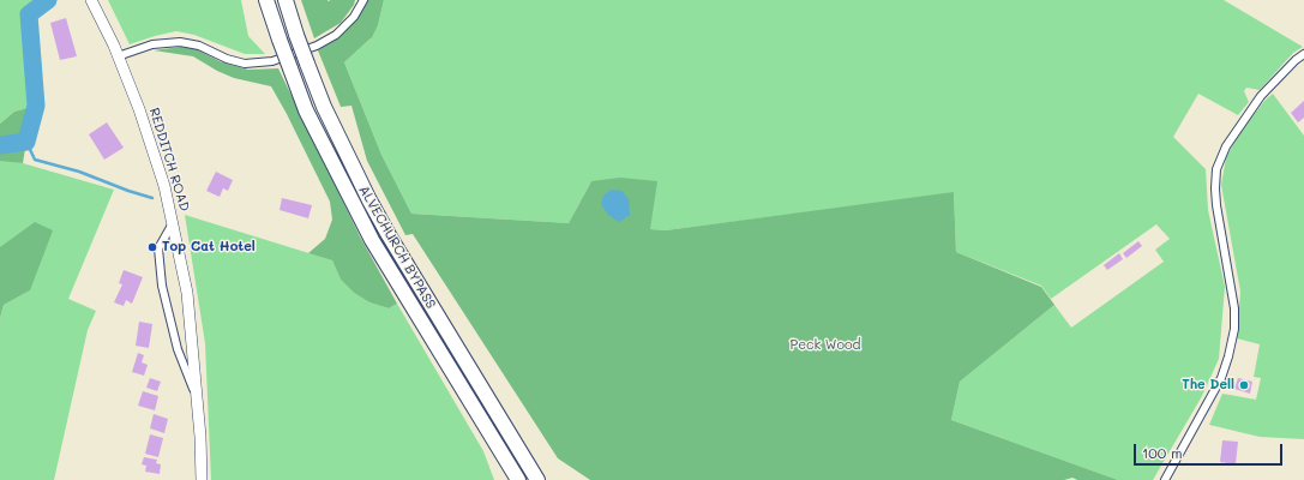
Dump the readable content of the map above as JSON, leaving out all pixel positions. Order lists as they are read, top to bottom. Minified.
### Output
{"streets":{"highway":["ALVECHURCH BYPASS"],"main road":["REDDITCH ROAD"]},"parks":["Peck Wood"],"places":["Top Cat Hotel","The Dell"],"scale_bar":"100 m"}
